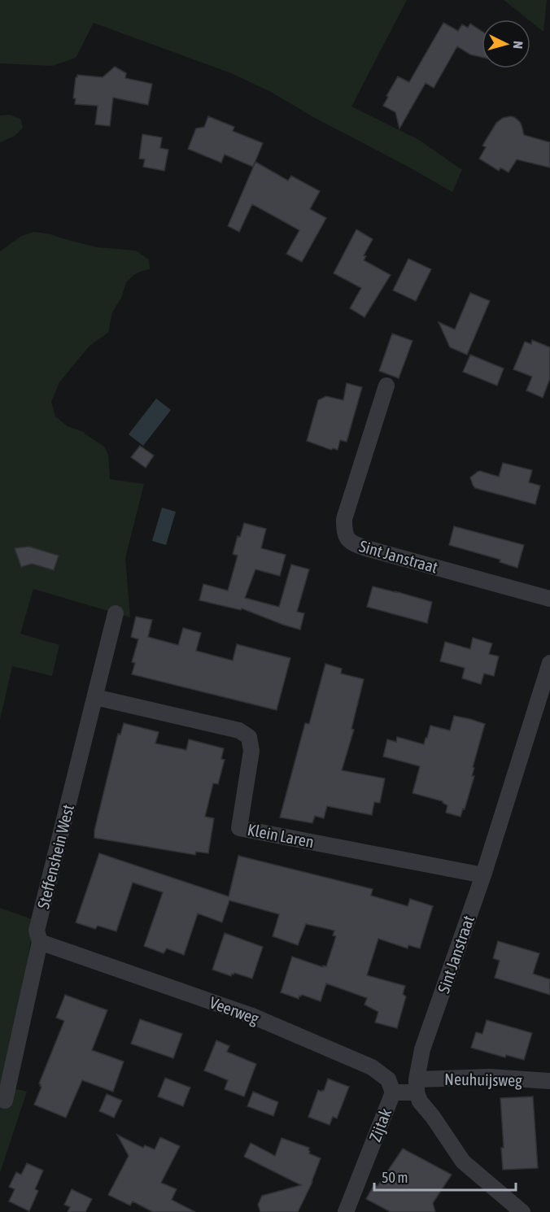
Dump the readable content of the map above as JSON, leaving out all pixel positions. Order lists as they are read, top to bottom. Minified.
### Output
{"streets":{"street":["Sint Janstraat","Klein Laren","Steffenshein West","Veerweg","Neuhuijsweg","Zijtak"]},"crossings":[["Sint Janstraat","Klein Laren"],["Sint Janstraat","Neuhuijsweg"],["Klein Laren","Steffenshein West"],["Steffenshein West","Veerweg"],["Veerweg","Zijtak"]],"scale_bar":"50 m","north":"right"}
